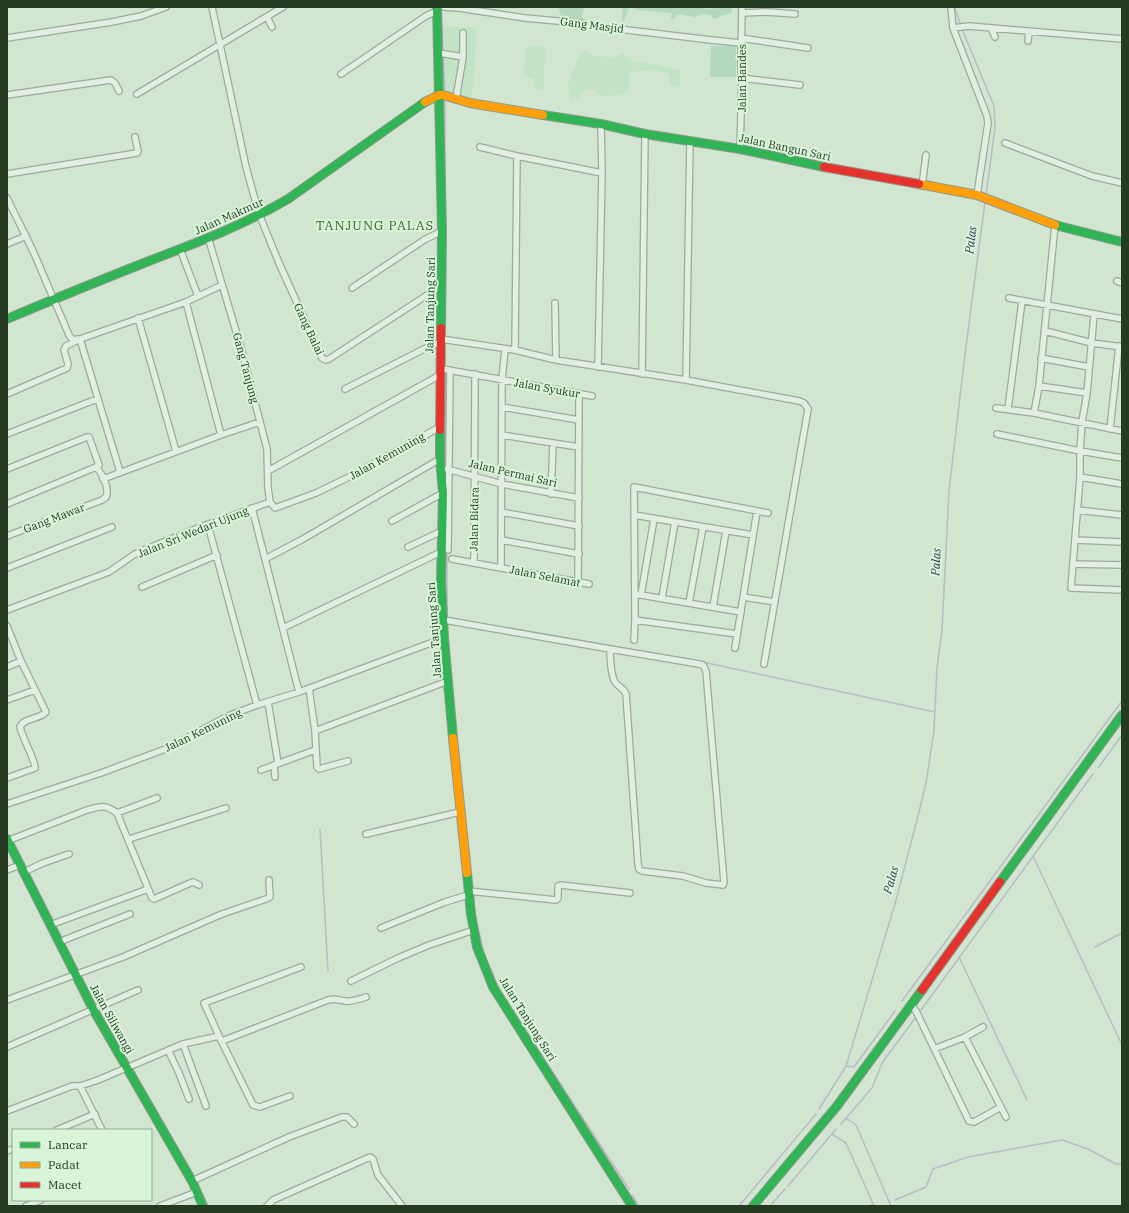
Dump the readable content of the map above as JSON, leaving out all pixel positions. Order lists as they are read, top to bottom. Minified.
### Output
{"streets":{"street":["Gang Masjid","Jalan Bandes","Jalan Bangun Sari","Jalan Makmur","Jalan Tanjung Sari","Gang Balai","Gang Tanjung","Jalan Syukur","Jalan Kemuning","Jalan Permai Sari","Gang Mawar","Jalan Bidara","Jalan Sri Wedari Ujung","Jalan Selamat","Jalan Siliwangi"]},"crossings":[["Gang Masjid","Jalan Bandes"],["Gang Masjid","Jalan Tanjung Sari"],["Jalan Bandes","Jalan Bangun Sari"],["Jalan Bangun Sari","Jalan Makmur"],["Jalan Bangun Sari","Jalan Tanjung Sari"],["Jalan Makmur","Jalan Tanjung Sari"],["Jalan Makmur","Gang Balai"],["Jalan Makmur","Gang Tanjung"],["Jalan Tanjung Sari","Gang Balai"],["Jalan Tanjung Sari","Jalan Syukur"],["Jalan Tanjung Sari","Jalan Kemuning"],["Jalan Tanjung Sari","Jalan Permai Sari"],["Gang Tanjung","Jalan Kemuning"],["Gang Tanjung","Jalan Sri Wedari Ujung"],["Jalan Syukur","Jalan Bidara"],["Jalan Kemuning","Jalan Sri Wedari Ujung"],["Jalan Permai Sari","Jalan Bidara"],["Jalan Bidara","Jalan Selamat"]],"districts":["TANJUNG PALAS"],"water":["Palas"],"legend":["Lancar","Padat","Macet"]}
